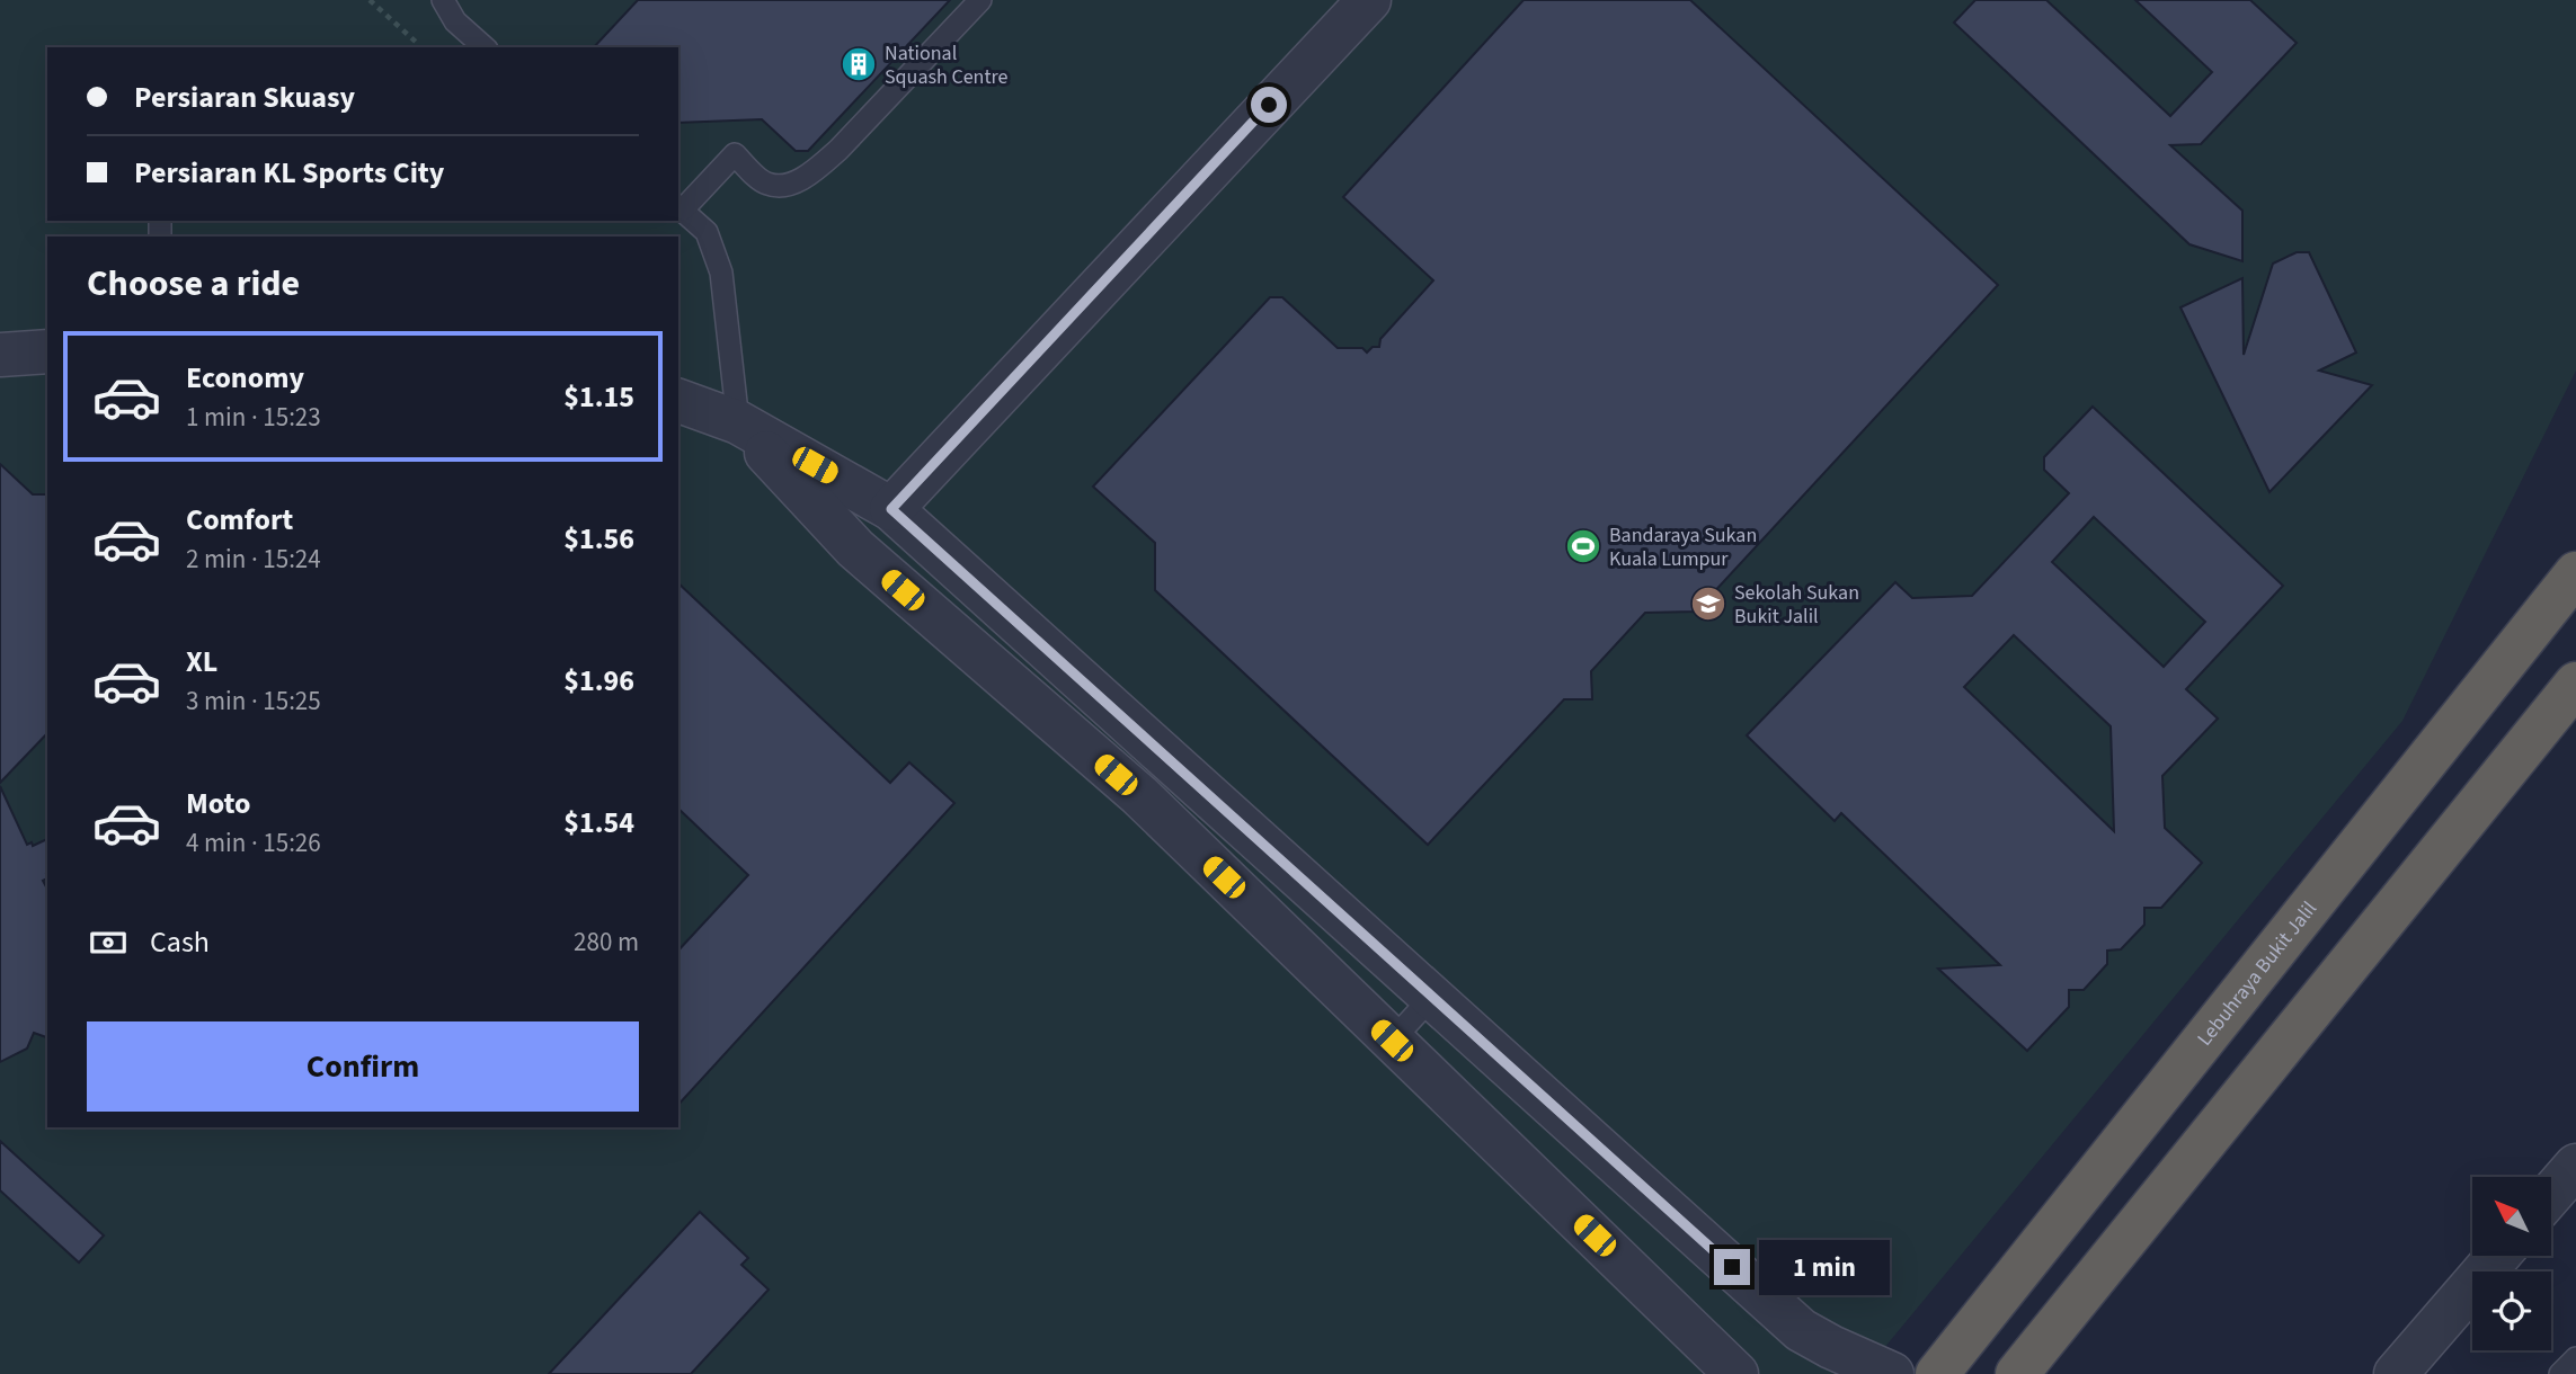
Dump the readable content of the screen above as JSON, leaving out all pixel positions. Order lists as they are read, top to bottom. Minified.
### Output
{"streets":{"highway":["Lebuhraya Bukit Jalil"]},"places":{"building":["National Squash Centre"],"sports":["Bandaraya Sukan Kuala Lumpur"],"school or university":["Sekolah Sukan Bukit Jalil"]},"north":"top left","page":{"banner":["Persiaran Skuasy","Persiaran KL Sports City"],"heading":"Choose a ride","list":[{"name":"Economy","note":"1 min · 15:23","value":"$1.15"},{"name":"Comfort","note":"2 min · 15:24","value":"$1.56"},{"name":"XL","note":"3 min · 15:25","value":"$1.96"},{"name":"Moto","note":"4 min · 15:26","value":"$1.54"}],"pay":["Cash","280 m"],"buttons":"Confirm","bubble":"1 min"}}
